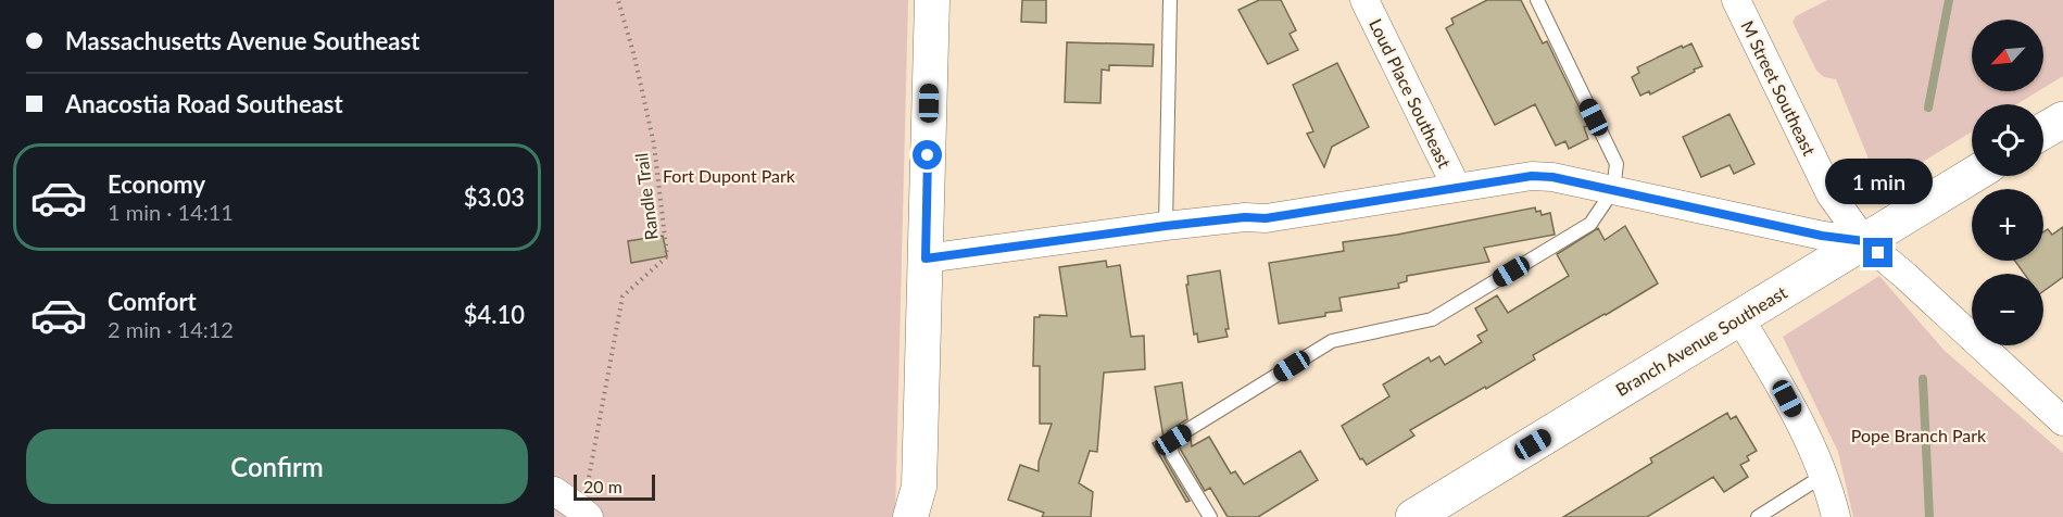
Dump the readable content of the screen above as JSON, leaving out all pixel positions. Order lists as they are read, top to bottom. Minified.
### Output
{"streets":{"main road":["Branch Avenue Southeast"],"street":["M Street Southeast","Loud Place Southeast"],"path":["Randle Trail"]},"crossings":[["M Street Southeast","Branch Avenue Southeast"]],"parks":["Fort Dupont Park","Pope Branch Park"],"scale_bar":"20 m","north":"bottom left","page":{"banner":["Massachusetts Avenue Southeast","Anacostia Road Southeast"],"map_buttons":["+","−"],"list":[{"name":"Economy","note":"1 min · 14:11","value":"$3.03"},{"name":"Comfort","note":"2 min · 14:12","value":"$4.10"}],"bubble":"1 min","buttons":"Confirm","scale":"20 m"}}
